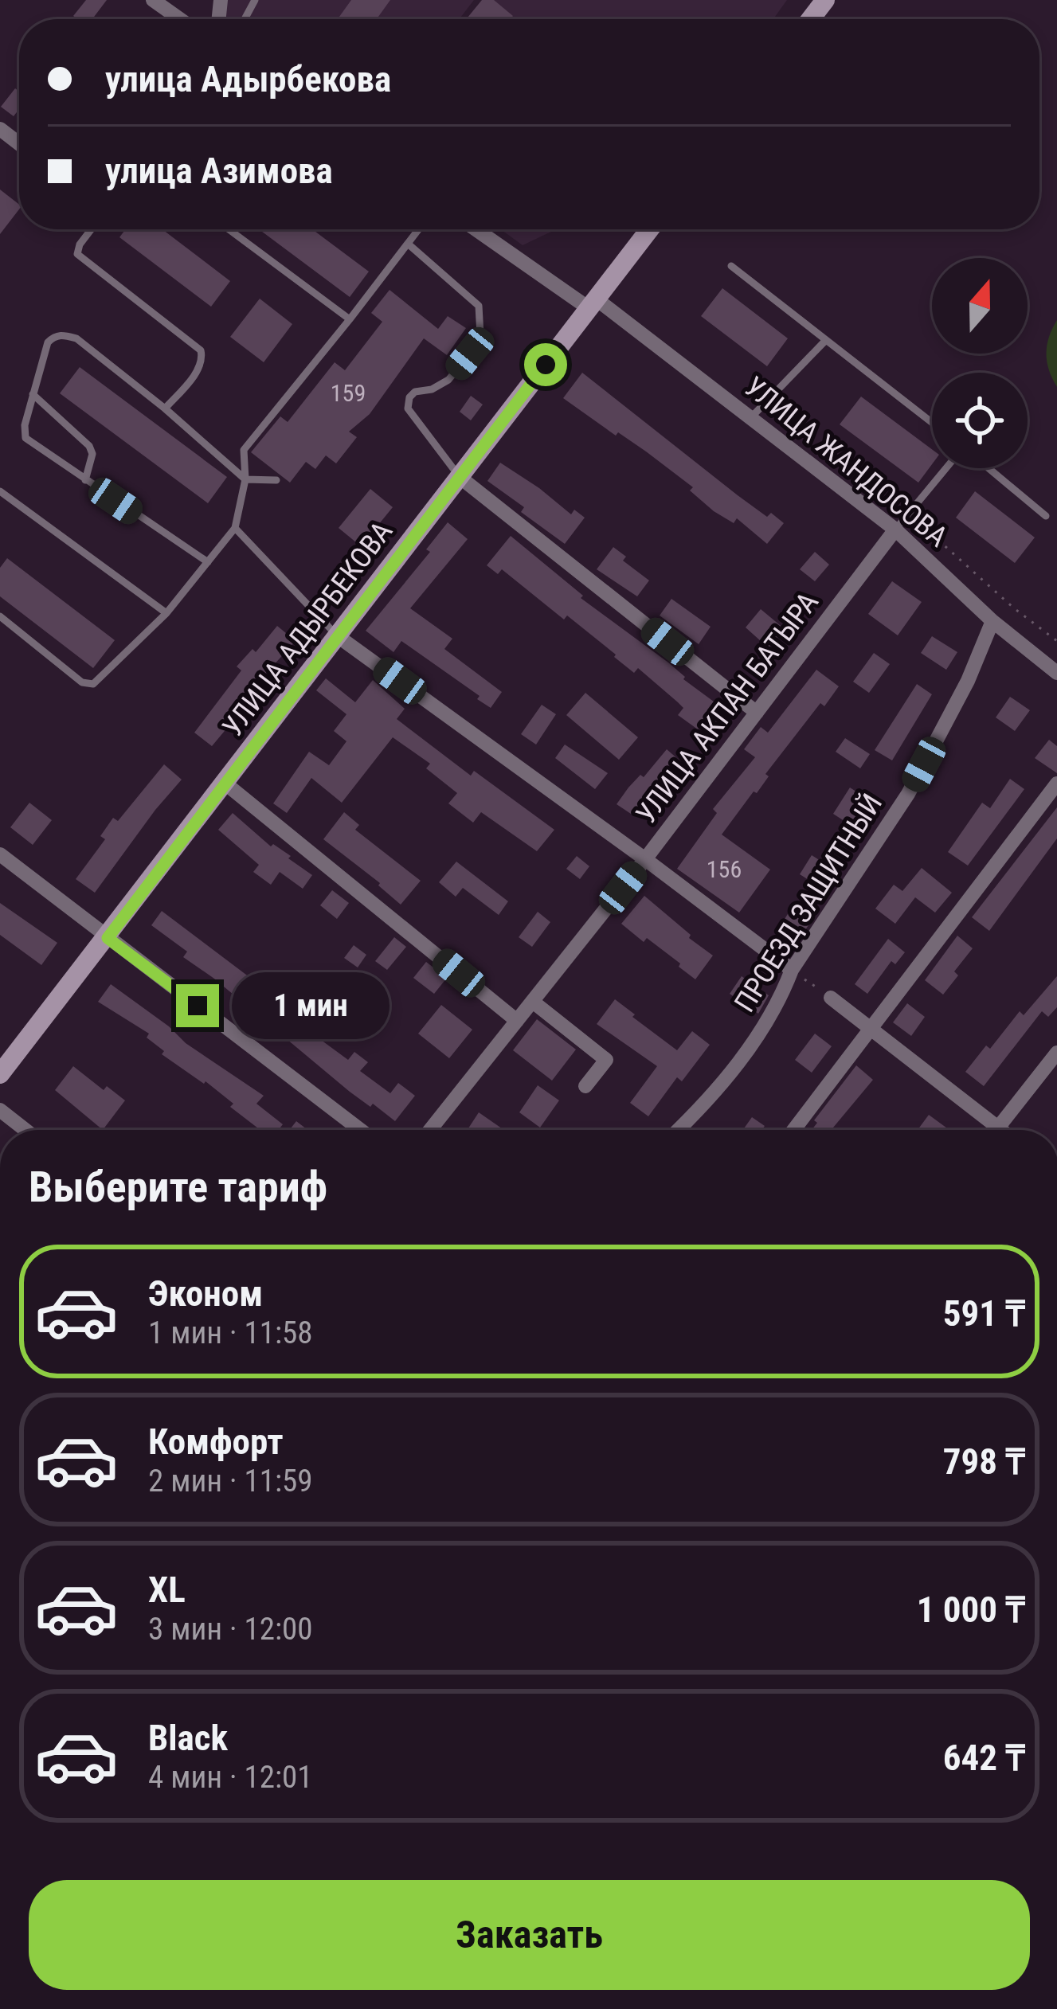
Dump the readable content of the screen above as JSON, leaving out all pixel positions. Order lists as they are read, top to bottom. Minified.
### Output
{"streets":{"main road":["УЛИЦА АДЫРБЕКОВА"],"street":["УЛИЦА ЖАНДОСОВА","УЛИЦА АКПАН БАТЫРА","ПРОЕЗД ЗАЩИТНЫЙ"]},"crossings":[["УЛИЦА ЖАНДОСОВА","УЛИЦА АДЫРБЕКОВА"],["УЛИЦА ЖАНДОСОВА","УЛИЦА АКПАН БАТЫРА"],["УЛИЦА ЖАНДОСОВА","ПРОЕЗД ЗАЩИТНЫЙ"]],"house_numbers":["159","156"],"north":"top","page":{"banner":["улица Адырбекова","улица Азимова"],"bubble":"1 мин","heading":"Выберите тариф","list":[{"name":"Эконом","note":"1 мин · 11:58","value":"591 ₸"},{"name":"Комфорт","note":"2 мин · 11:59","value":"798 ₸"},{"name":"XL","note":"3 мин · 12:00","value":"1 000 ₸"},{"name":"Black","note":"4 мин · 12:01","value":"642 ₸"}],"buttons":"Заказать"}}
